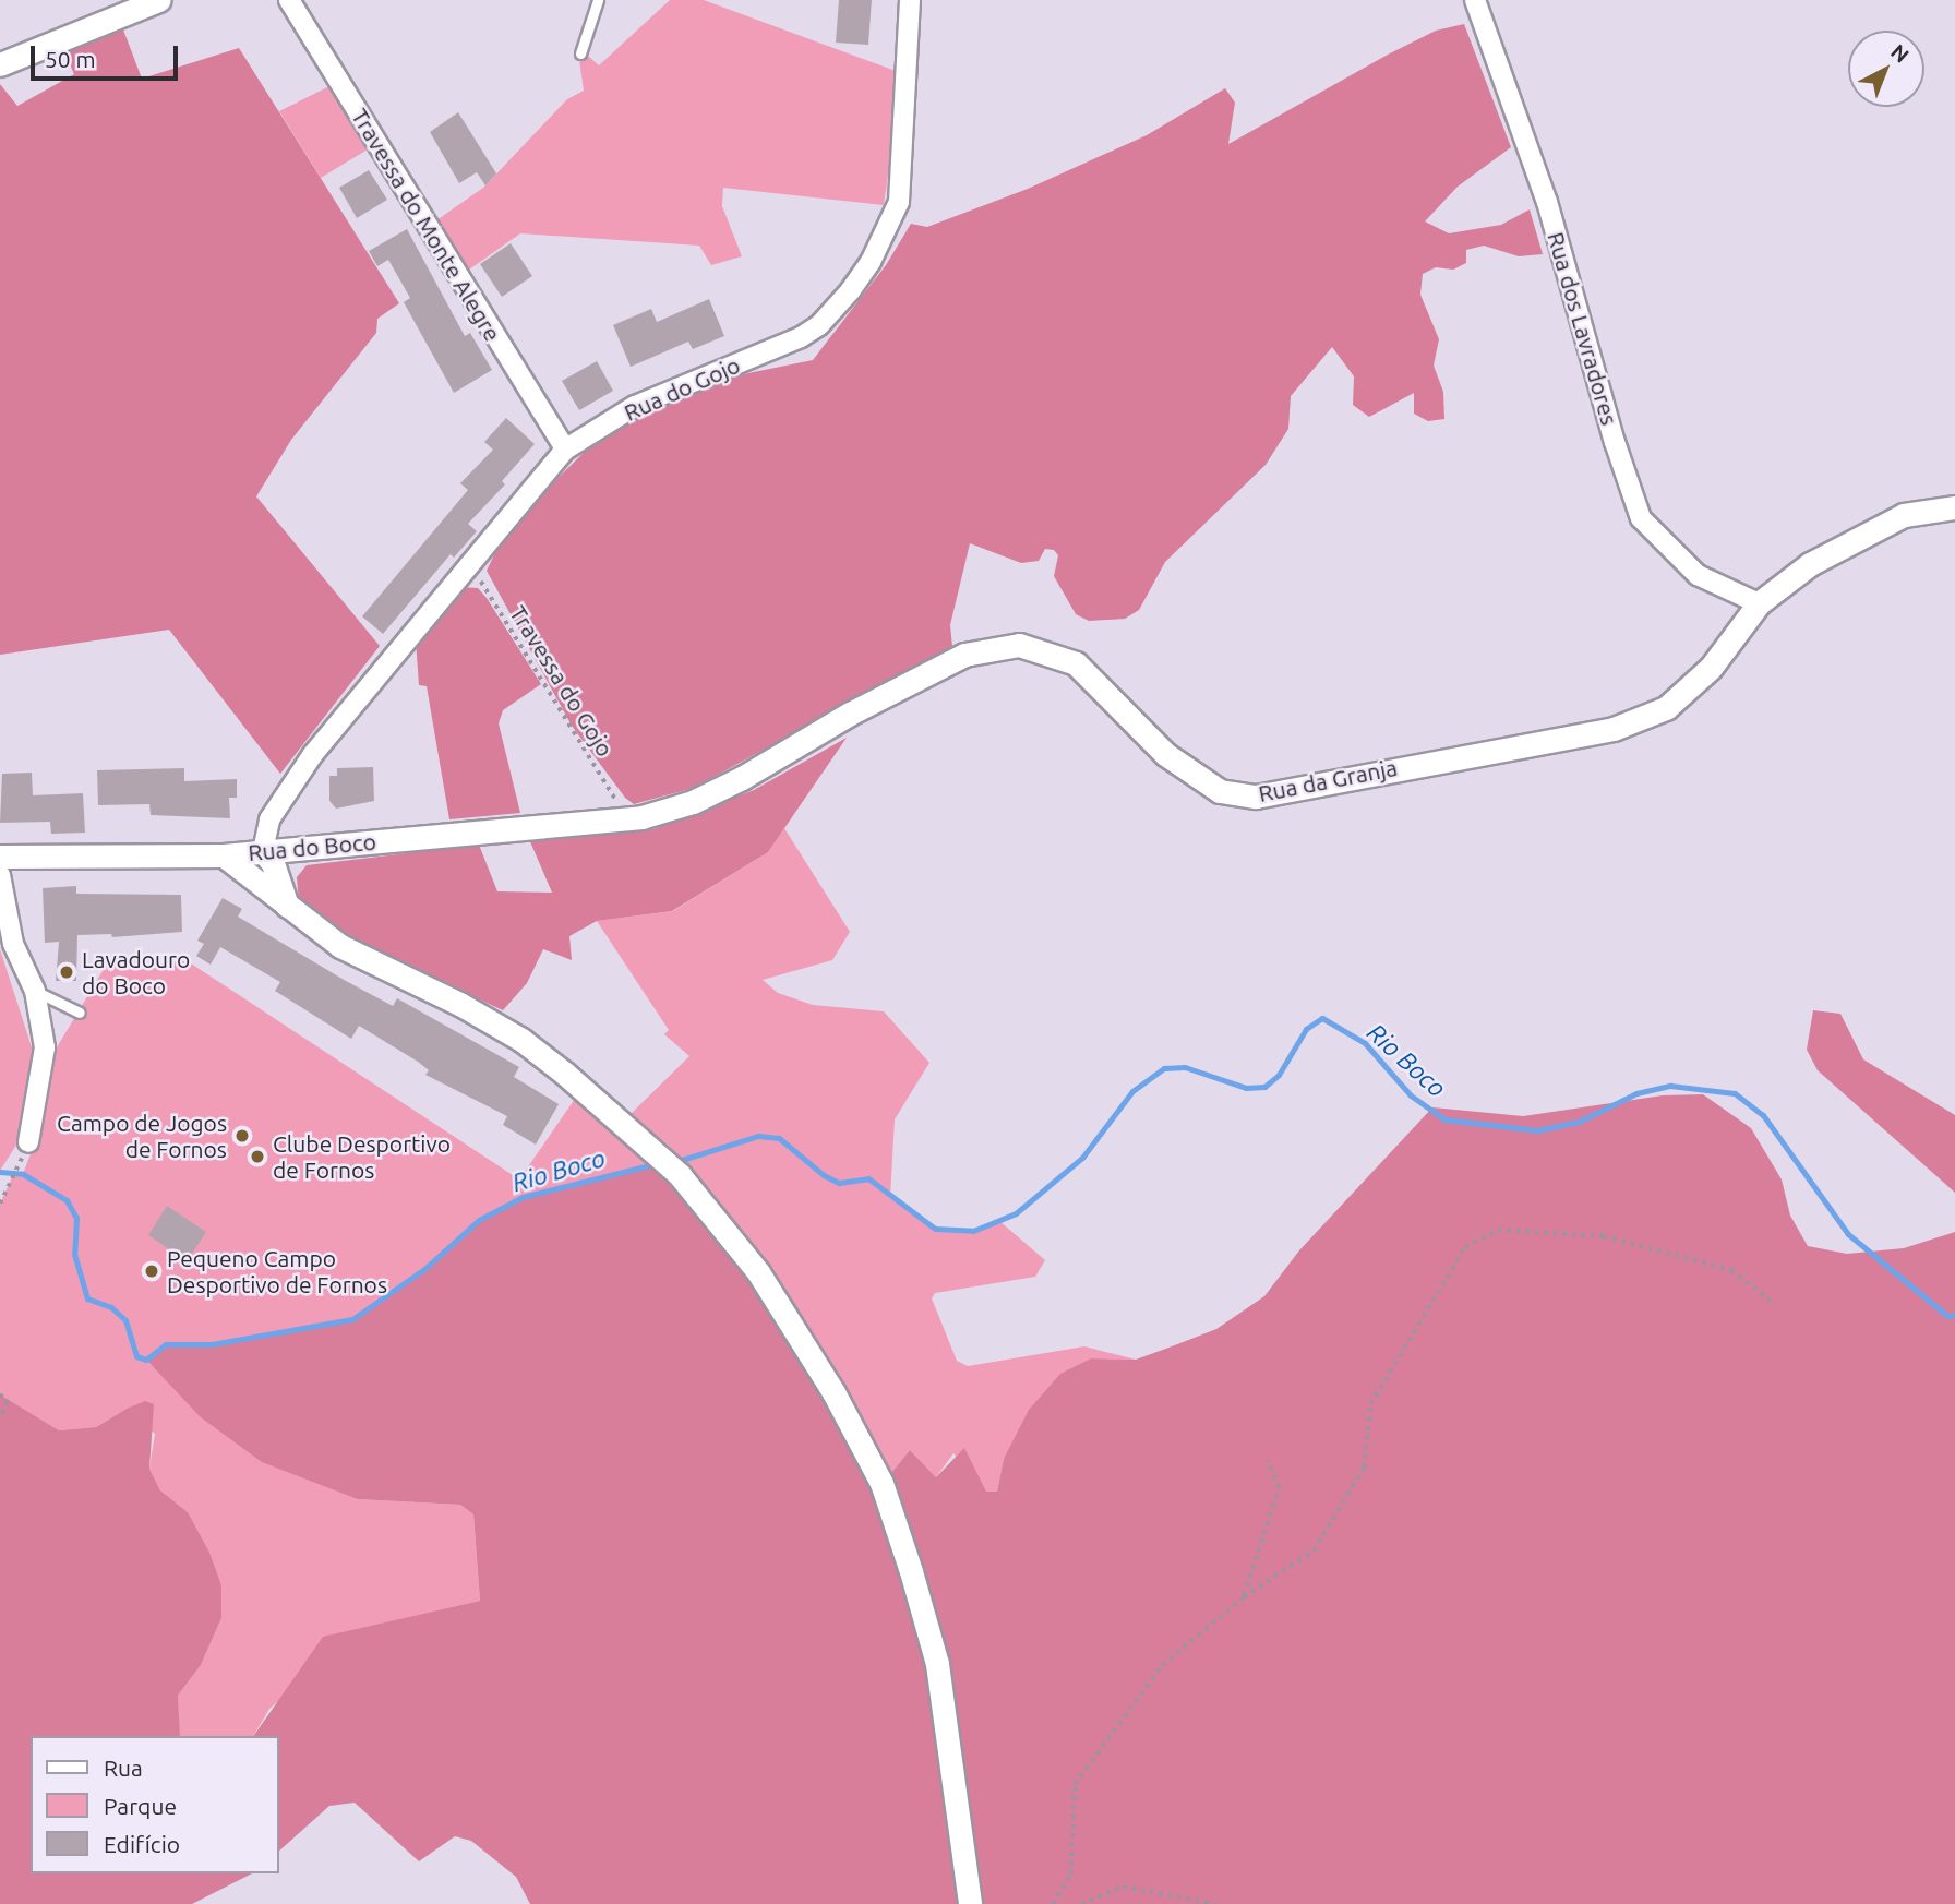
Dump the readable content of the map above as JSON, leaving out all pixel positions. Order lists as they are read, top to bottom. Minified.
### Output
{"streets":{"street":["Travessa do Monte Alegre","Rua dos Lavradores","Rua do Gojo","Rua da Granja","Rua do Boco"],"path":["Travessa do Gojo"]},"crossings":[["Travessa do Monte Alegre","Rua do Gojo"],["Rua dos Lavradores","Rua da Granja"],["Rua do Gojo","Travessa do Gojo"],["Rua do Gojo","Rua do Boco"],["Travessa do Gojo","Rua da Granja"],["Travessa do Gojo","Rua do Boco"],["Rua da Granja","Rua do Boco"]],"water":["Rio Boco"],"places":["Lavadouro do Boco","Campo de Jogos de Fornos","Clube Desportivo de Fornos","Pequeno Campo Desportivo de Fornos"],"legend":["Rua","Parque","Edifício"],"scale_bar":"50 m","north":"top right"}
